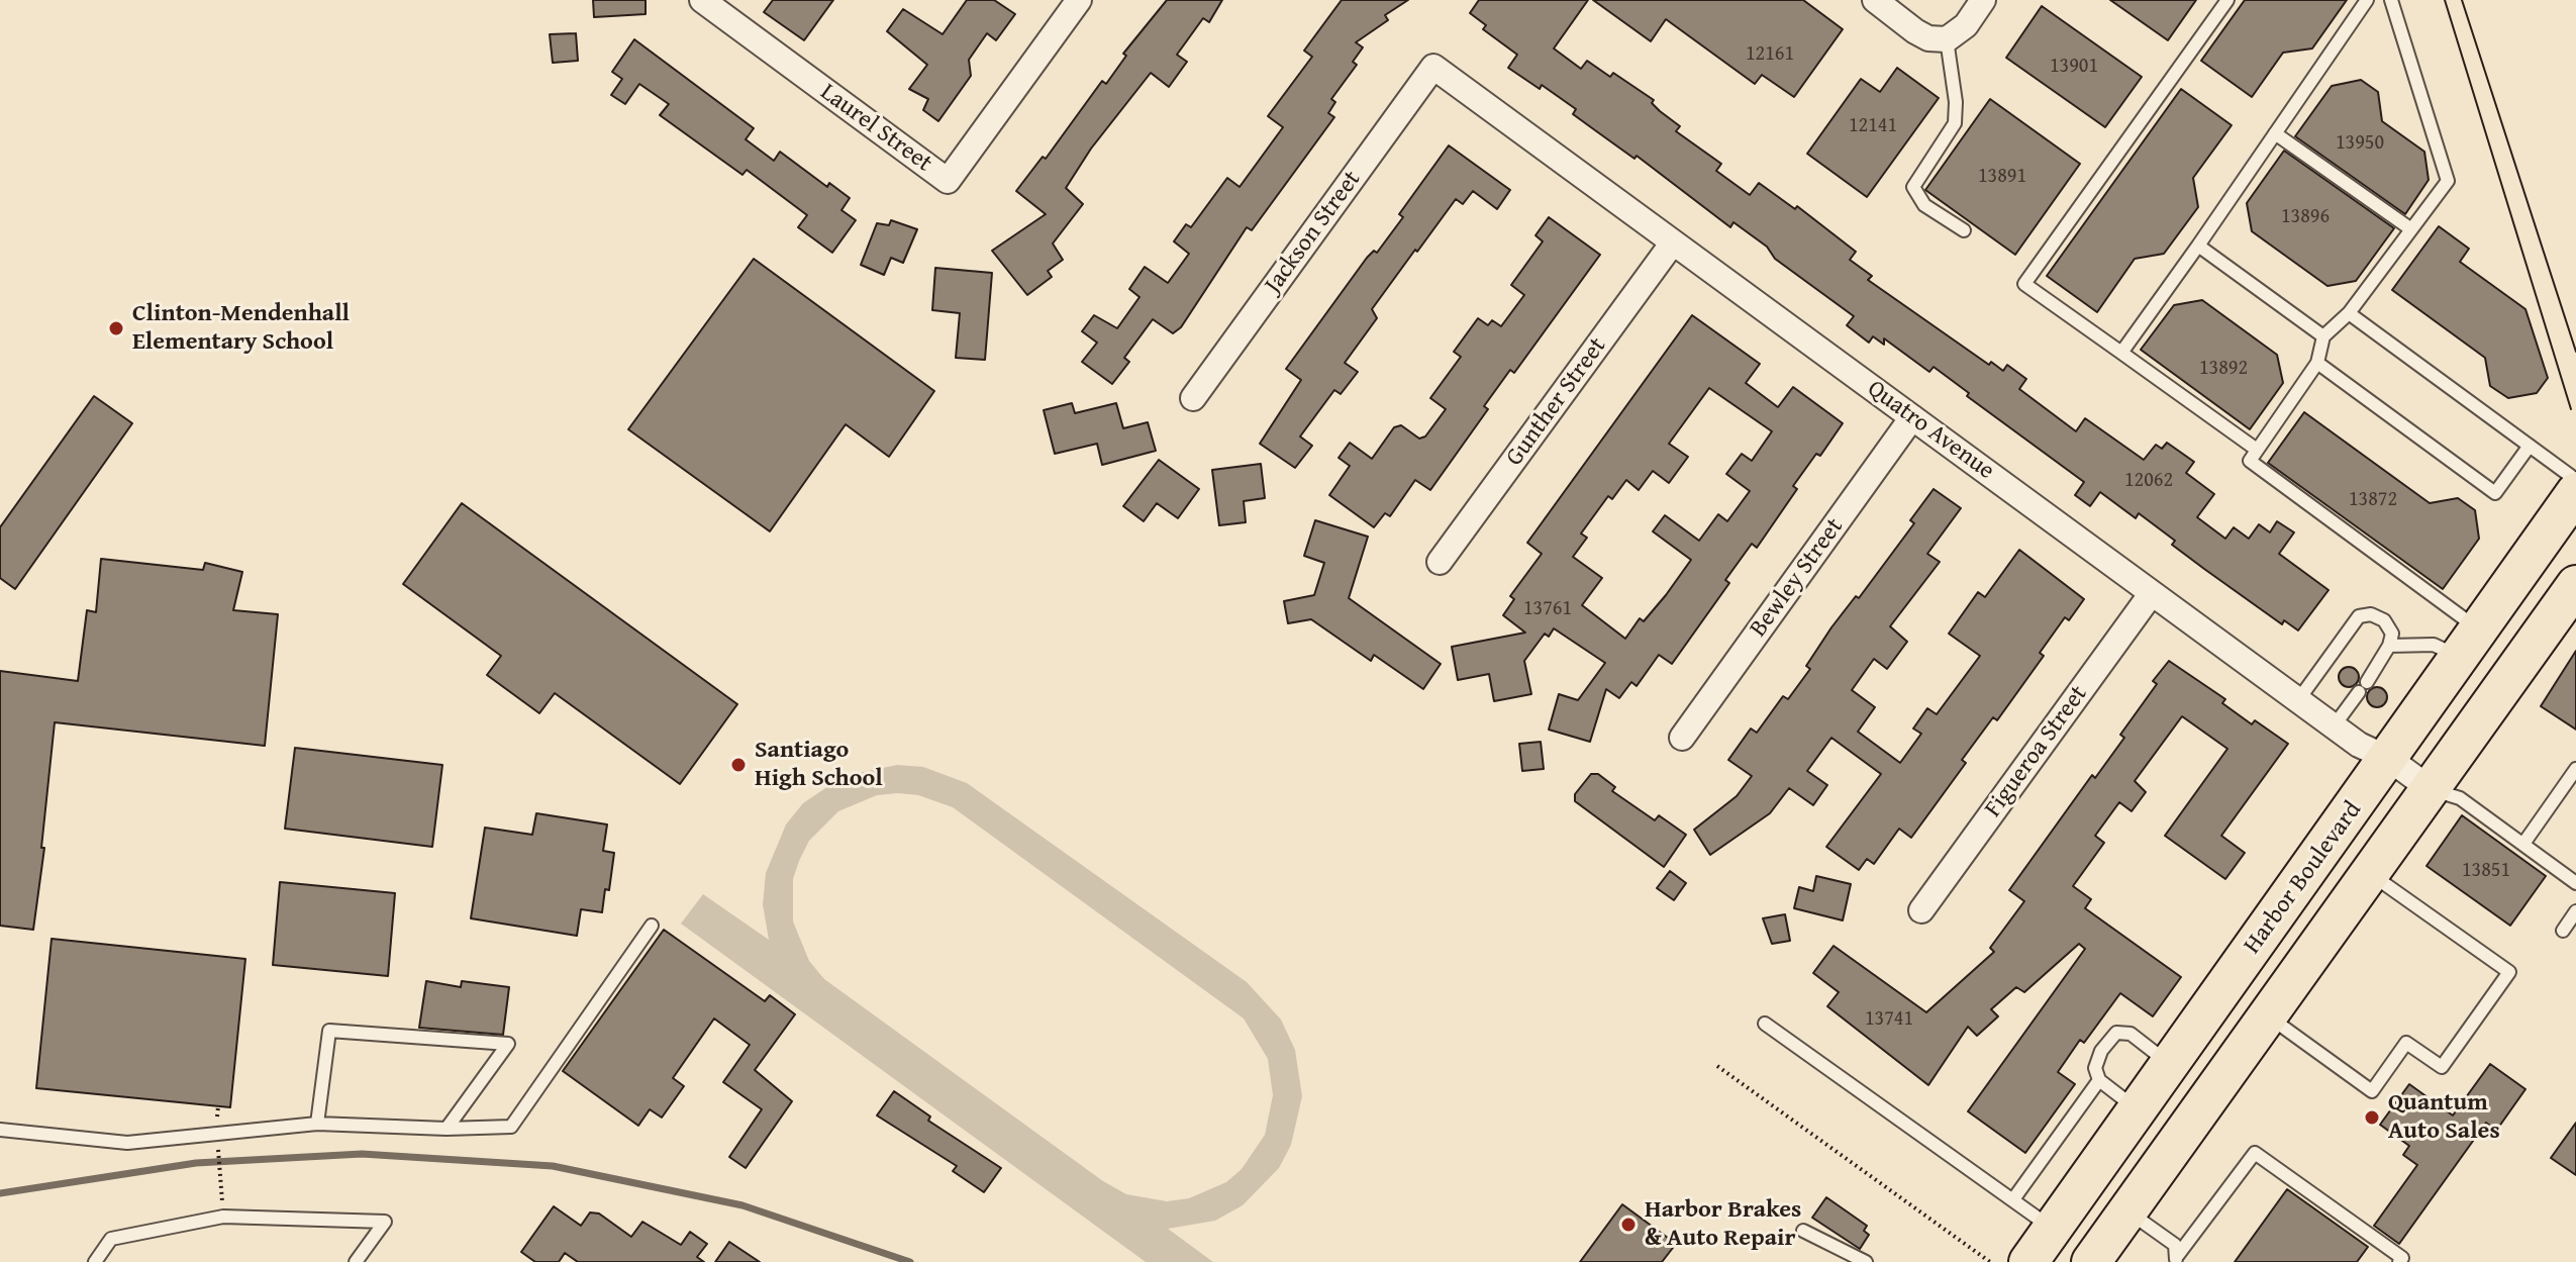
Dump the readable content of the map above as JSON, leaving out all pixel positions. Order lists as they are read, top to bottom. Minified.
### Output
{"streets":{"main road":["Harbor Boulevard"],"street":["Laurel Street","Jackson Street","Gunther Street","Quatro Avenue","Bewley Street","Figueroa Street"]},"crossings":[["Jackson Street","Quatro Avenue"],["Gunther Street","Quatro Avenue"],["Quatro Avenue","Bewley Street"],["Quatro Avenue","Figueroa Street"],["Quatro Avenue","Harbor Boulevard"]],"places":["Clinton-Mendenhall Elementary School","Santiago High School","Quantum Auto Sales","Harbor Brakes & Auto Repair"],"house_numbers":["12161","13901","12141","13950","13891","13896","13892","12062","13872","13761","13851","13741"]}
